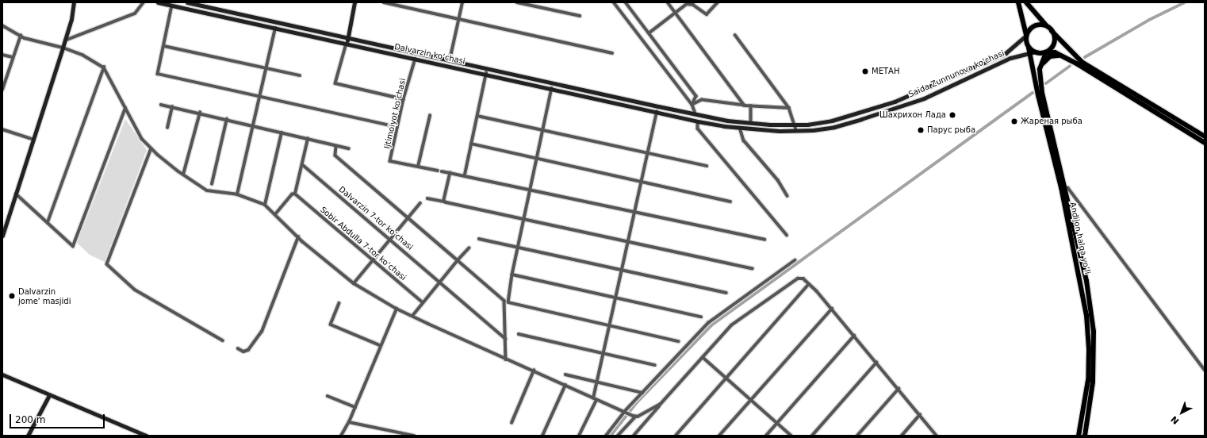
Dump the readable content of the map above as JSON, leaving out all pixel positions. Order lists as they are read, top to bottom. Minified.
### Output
{"streets":{"highway":["Andijon halqa yo‘li"],"main road":["Dalvarzin koʻchasi","Saida Zunnunova ko'chasi"],"street":["Ijtimoiyot koʻchasi","Dalvarzin 7-tor koʻchasi","Sobir Abdulla 7-tor koʻchasi"]},"crossings":[["Dalvarzin koʻchasi","Saida Zunnunova ko'chasi"],["Dalvarzin koʻchasi","Ijtimoiyot koʻchasi"],["Saida Zunnunova ko'chasi","Andijon halqa yo‘li"]],"places":["МЕТАН","Шахрихон Лада","Жареная рыба","Парус рыба","Dalvarzin jome' masjidi"],"scale_bar":"200 m","north":"bottom left"}
